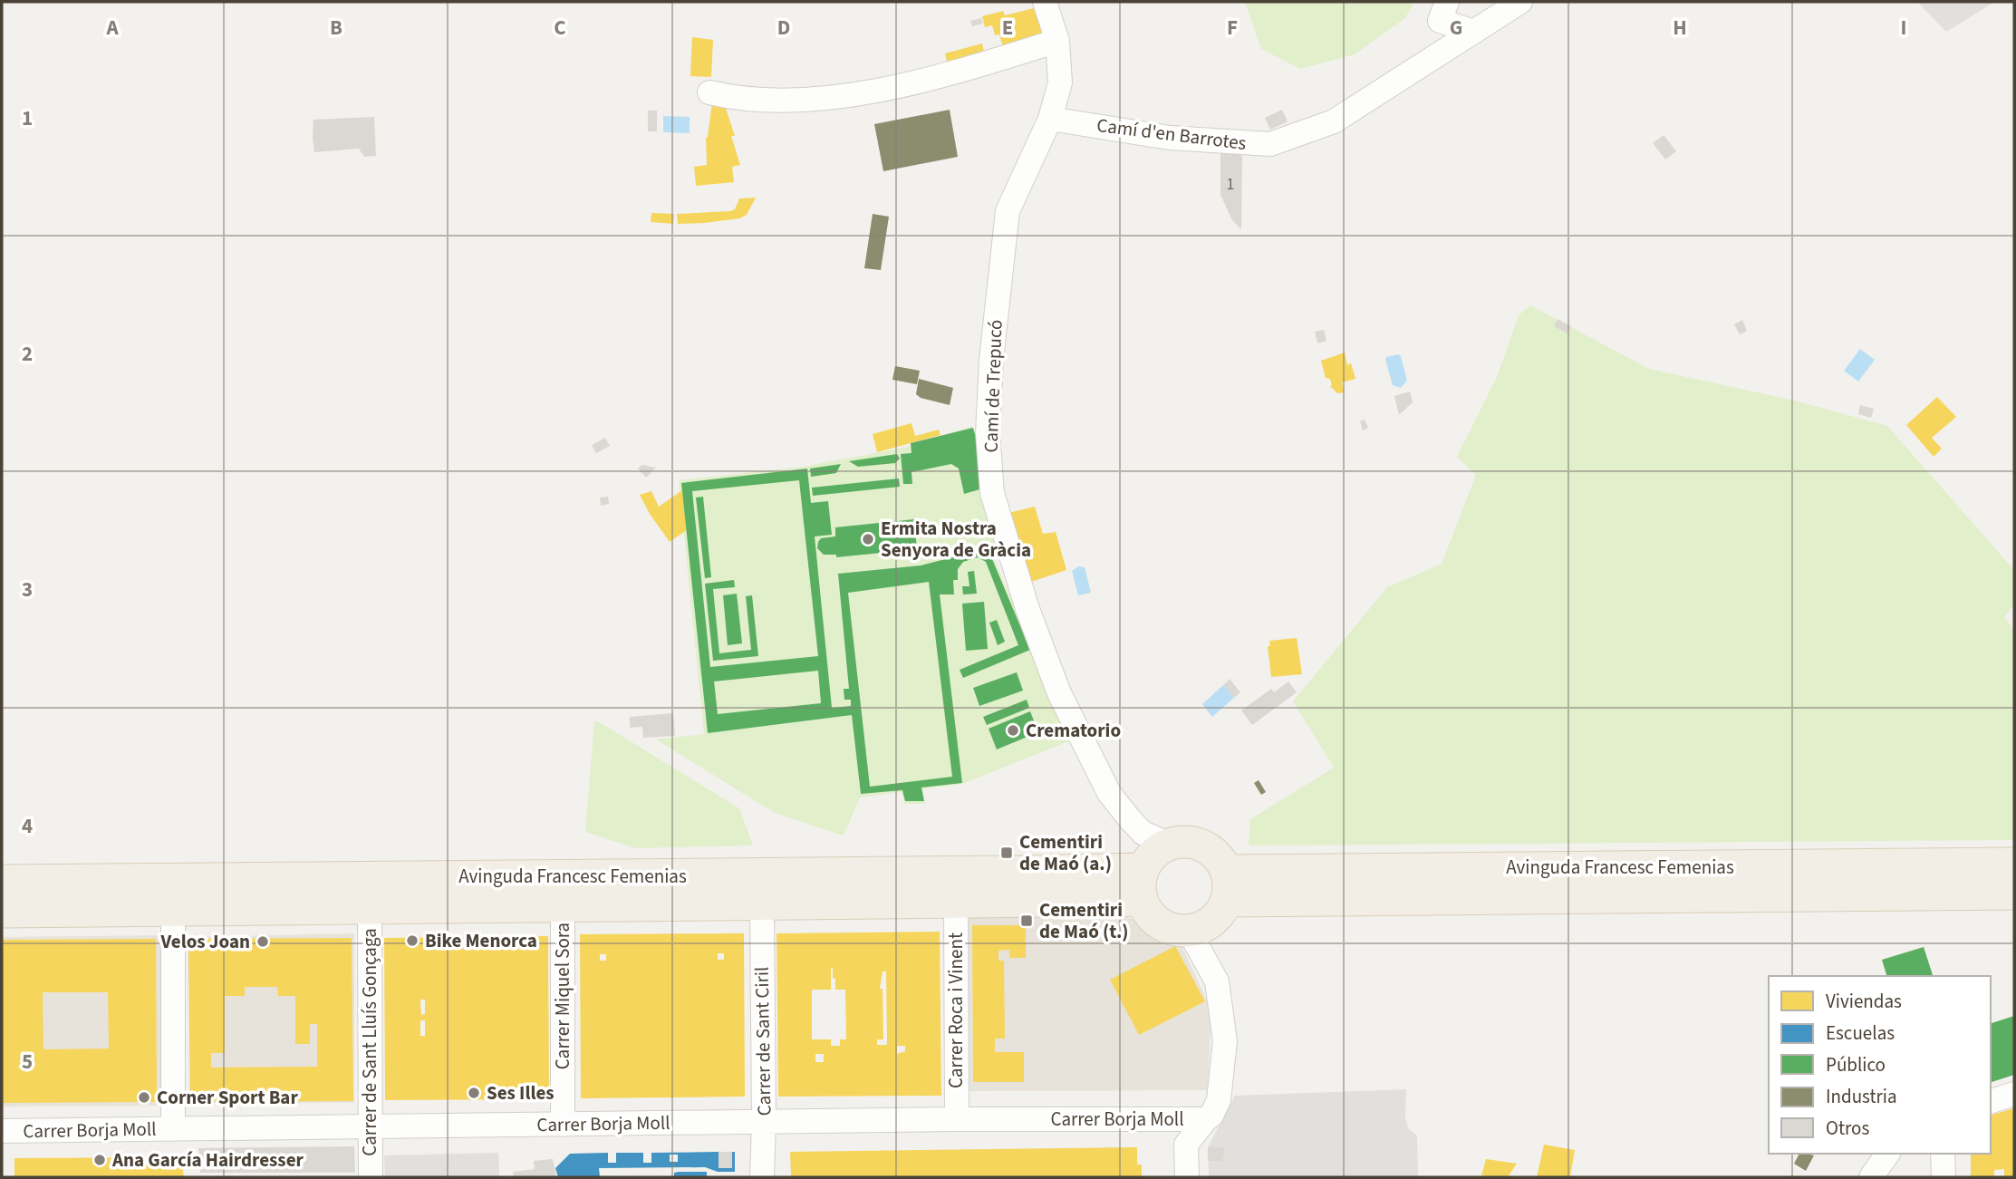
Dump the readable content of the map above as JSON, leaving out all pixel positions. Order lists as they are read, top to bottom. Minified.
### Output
{"streets":{"main road":["Avinguda Francesc Femenias"],"street":["Camí d'en Barrotes","Camí de Trepucó","Carrer Miquel Sora","Carrer Roca i Vinent","Carrer de Sant Ciril","Carrer de Sant Lluís Gonçaga","Carrer Borja Moll"]},"crossings":[["Camí d'en Barrotes","Camí de Trepucó"],["Camí de Trepucó","Avinguda Francesc Femenias"],["Avinguda Francesc Femenias","Carrer Miquel Sora"],["Avinguda Francesc Femenias","Carrer Roca i Vinent"],["Avinguda Francesc Femenias","Carrer de Sant Ciril"],["Avinguda Francesc Femenias","Carrer de Sant Lluís Gonçaga"],["Carrer Miquel Sora","Carrer Borja Moll"],["Carrer Roca i Vinent","Carrer Borja Moll"],["Carrer de Sant Ciril","Carrer Borja Moll"],["Carrer de Sant Lluís Gonçaga","Carrer Borja Moll"]],"places":{"other":["Ermita Nostra Senyora de Gràcia","Crematorio","Bike Menorca","Velos Joan","Ses Illes","Corner Sport Bar","Ana García Hairdresser"],"transit":["Cementiri de Maó (a.)","Cementiri de Maó (t.)"]},"house_numbers":["1"],"legend":["Viviendas","Escuelas","Público","Industria","Otros"],"grid":{"columns":["A","B","C","D","E","F","G","H","I"],"rows":["1","2","3","4","5"]}}
